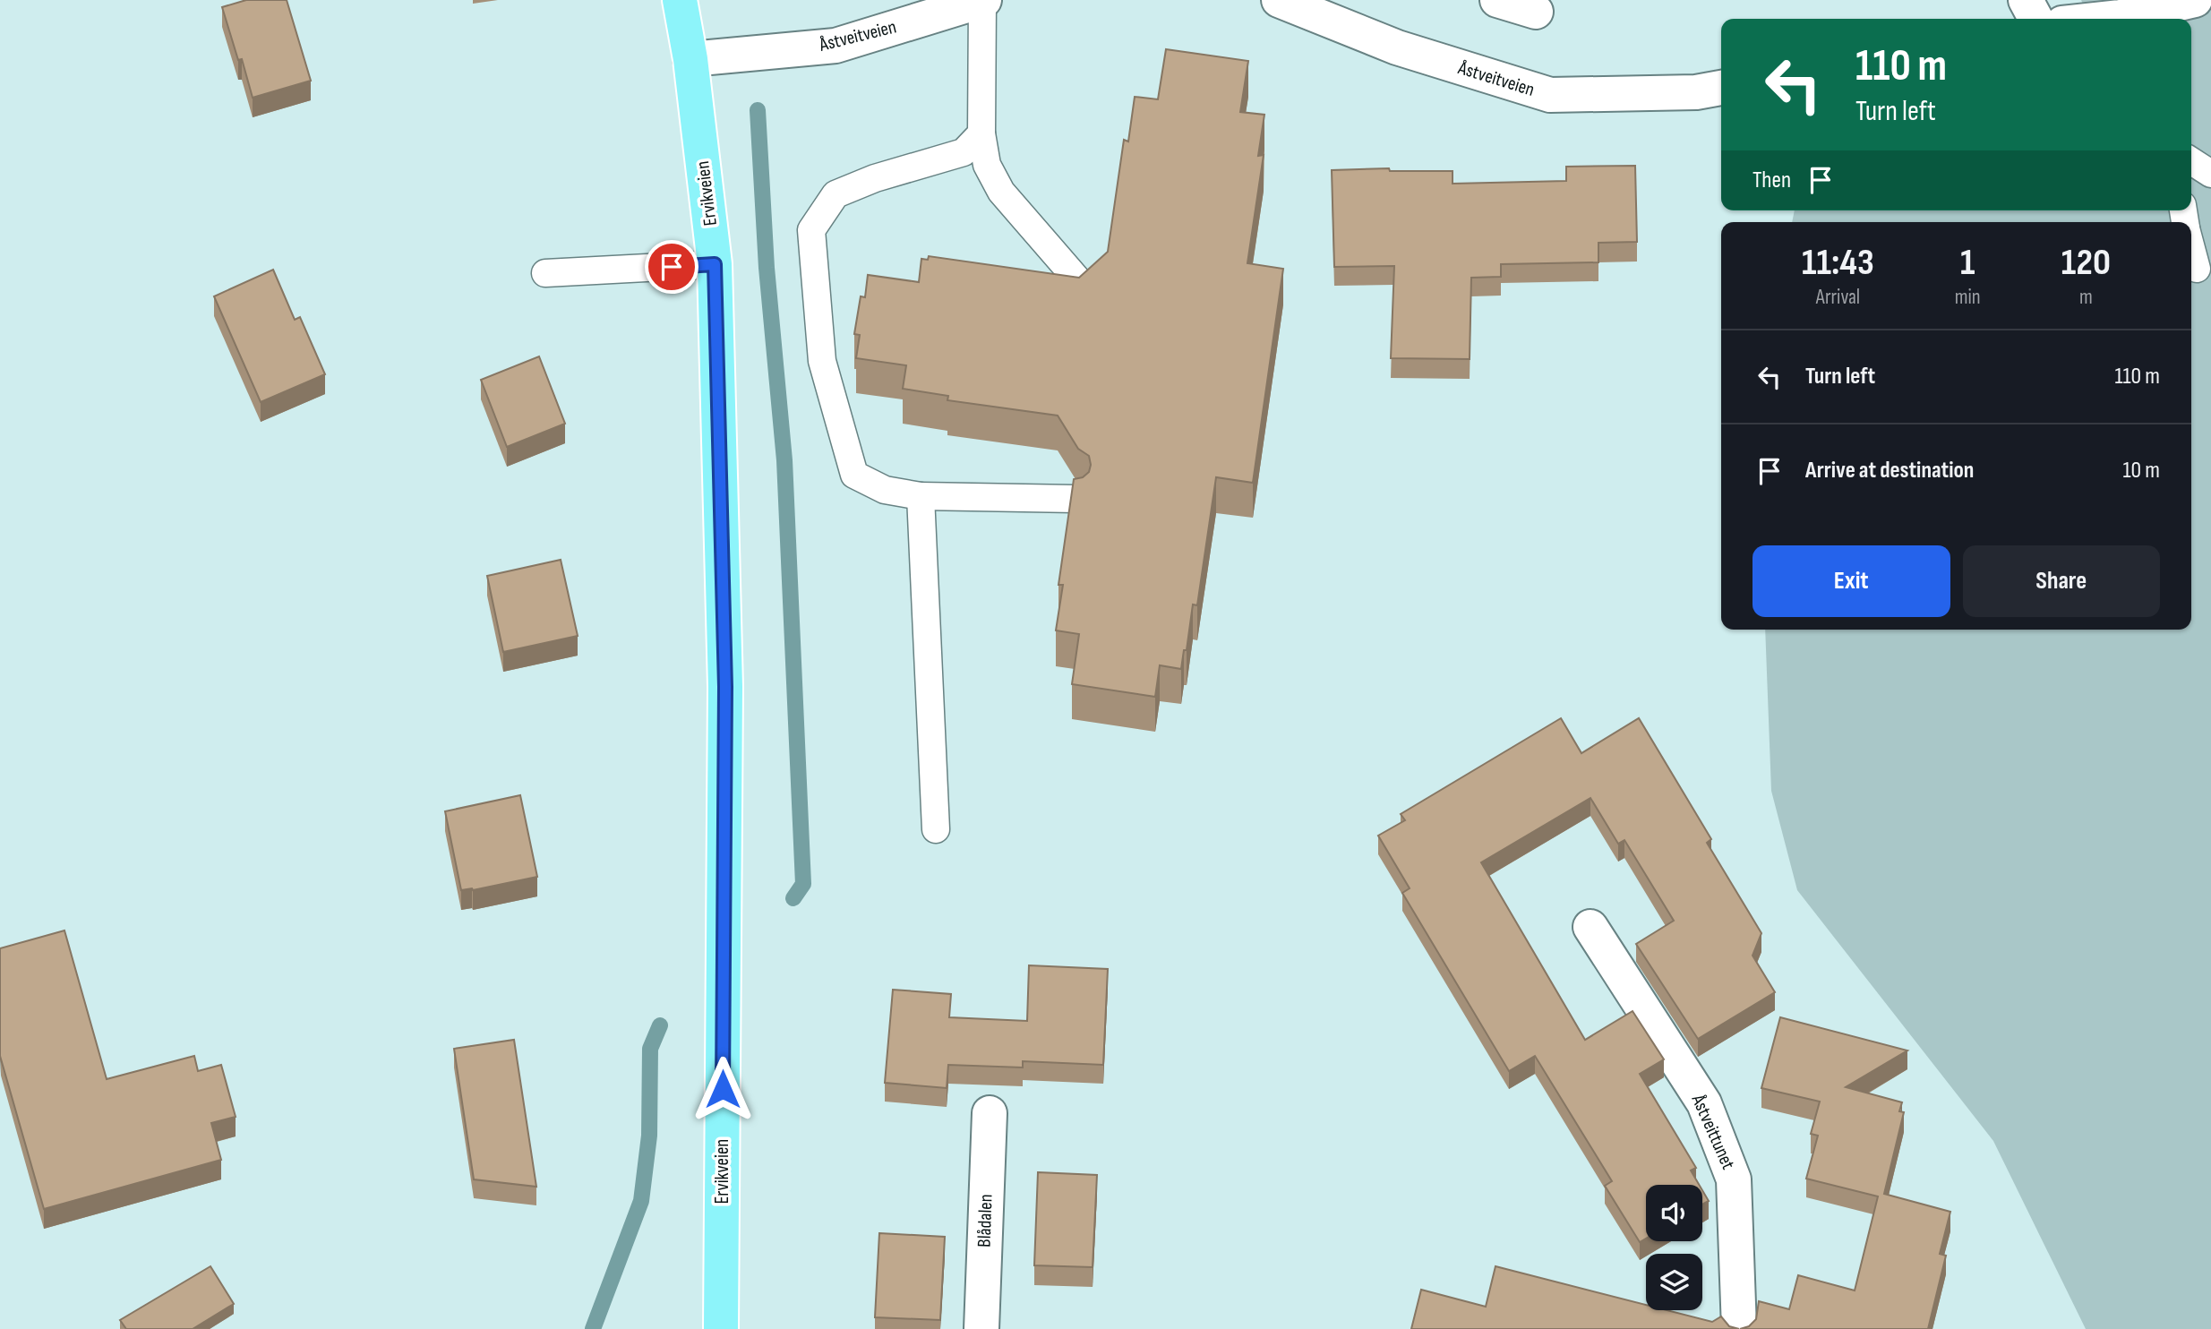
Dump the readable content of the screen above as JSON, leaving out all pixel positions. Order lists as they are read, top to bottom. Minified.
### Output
{"streets":{"main road":["Ervikveien"],"street":["Åstveitveien","Åstveittunet","Blådalen"]},"crossings":[["Åstveitveien","Ervikveien"]],"page":{"turn":["110 m","Turn left"],"then":"Then","eta":["11:43","Arrival","1","min","120","m"],"list":[{"name":"Turn left","value":"110 m"},{"name":"Arrive at destination","value":"10 m"}],"buttons":["Exit","Share"]}}
